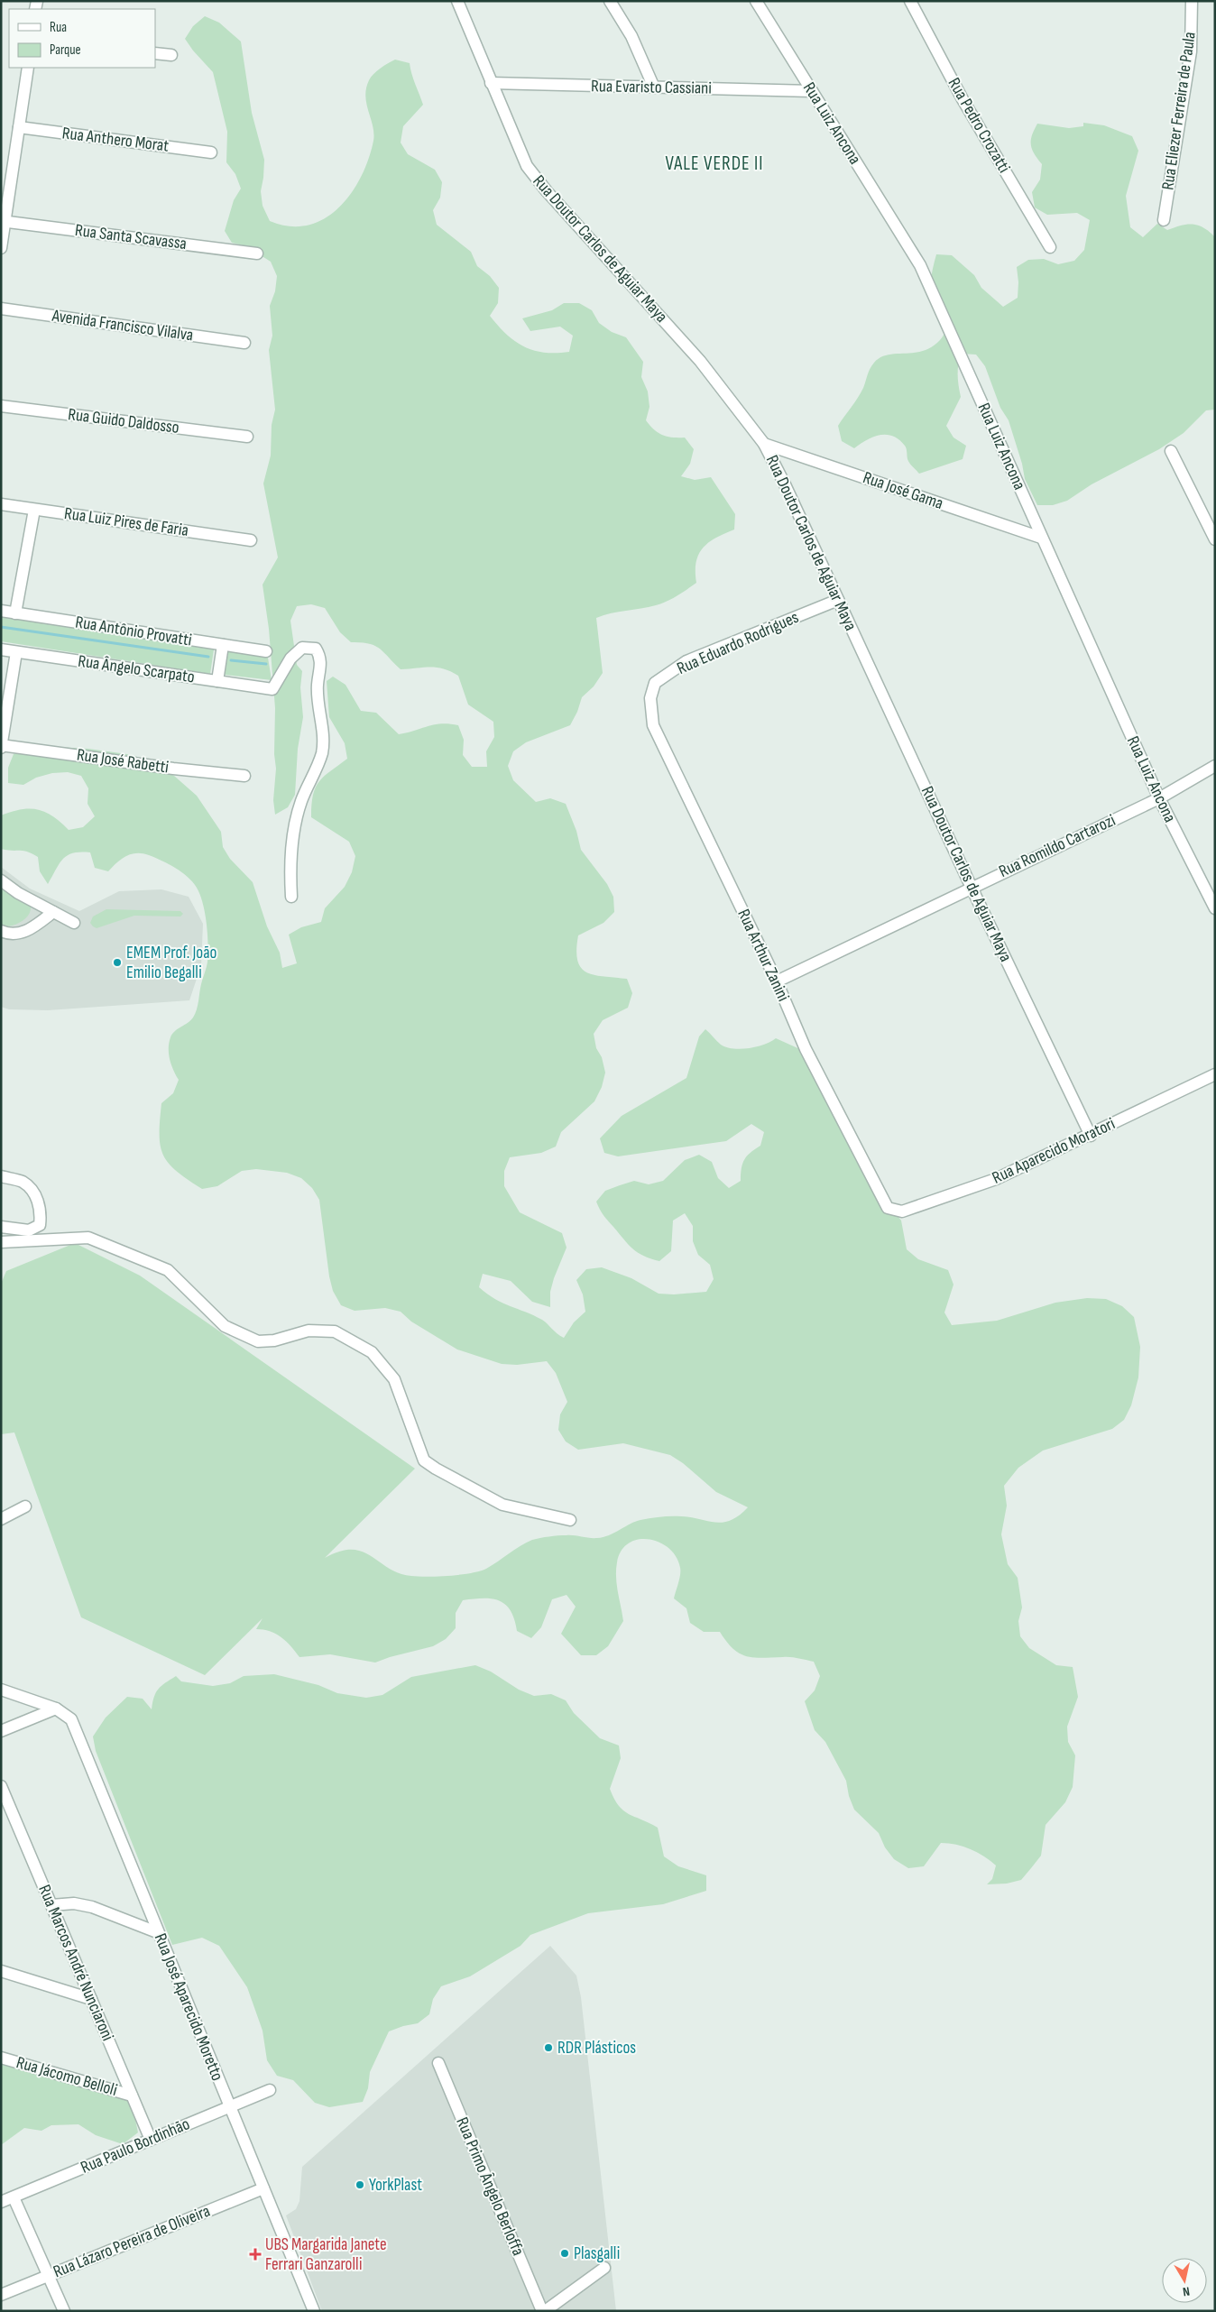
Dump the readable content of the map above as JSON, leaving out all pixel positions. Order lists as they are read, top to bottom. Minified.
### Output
{"streets":{"street":["Rua Evaristo Cassiani","Rua Eliezer Ferreira de Paula","Rua Luiz Ancona","Rua Pedro Crozatti","Rua Anthero Morat","Rua Santa Scavassa","Rua Doutor Carlos de Aguiar Maya","Avenida Francisco Vilalva","Rua Guido Daldosso","Rua José Gama","Rua Luiz Pires de Faria","Rua Antônio Provatti","Rua Eduardo Rodrigues","Rua Ângelo Scarpato","Rua José Rabetti","Rua Romildo Cartarozi","Rua Arthur Zanini","Rua Aparecido Moratori","Rua Marcos André Nunciaroni","Rua José Aparecido Moretto","Rua Jácomo Belloli","Rua Paulo Bordinhão","Rua Primo Ângelo Berloffa","Rua Lázaro Pereira de Oliveira"]},"crossings":[["Rua Evaristo Cassiani","Rua Luiz Ancona"],["Rua Evaristo Cassiani","Rua Doutor Carlos de Aguiar Maya"],["Rua Luiz Ancona","Rua José Gama"],["Rua Luiz Ancona","Rua Romildo Cartarozi"],["Rua Doutor Carlos de Aguiar Maya","Rua José Gama"],["Rua Doutor Carlos de Aguiar Maya","Rua Eduardo Rodrigues"],["Rua Doutor Carlos de Aguiar Maya","Rua Romildo Cartarozi"],["Rua Doutor Carlos de Aguiar Maya","Rua Aparecido Moratori"],["Rua Eduardo Rodrigues","Rua Arthur Zanini"],["Rua Romildo Cartarozi","Rua Arthur Zanini"],["Rua Arthur Zanini","Rua Aparecido Moratori"],["Rua Marcos André Nunciaroni","Rua Jácomo Belloli"],["Rua Marcos André Nunciaroni","Rua Paulo Bordinhão"],["Rua José Aparecido Moretto","Rua Paulo Bordinhão"],["Rua José Aparecido Moretto","Rua Lázaro Pereira de Oliveira"]],"districts":["VALE VERDE II"],"places":{"other":["EMEM Prof. João Emilio Begalli","RDR Plásticos","YorkPlast","Plasgalli"],"health":["UBS Margarida Janete Ferrari Ganzarolli"]},"legend":["Rua","Parque"],"north":"bottom"}
